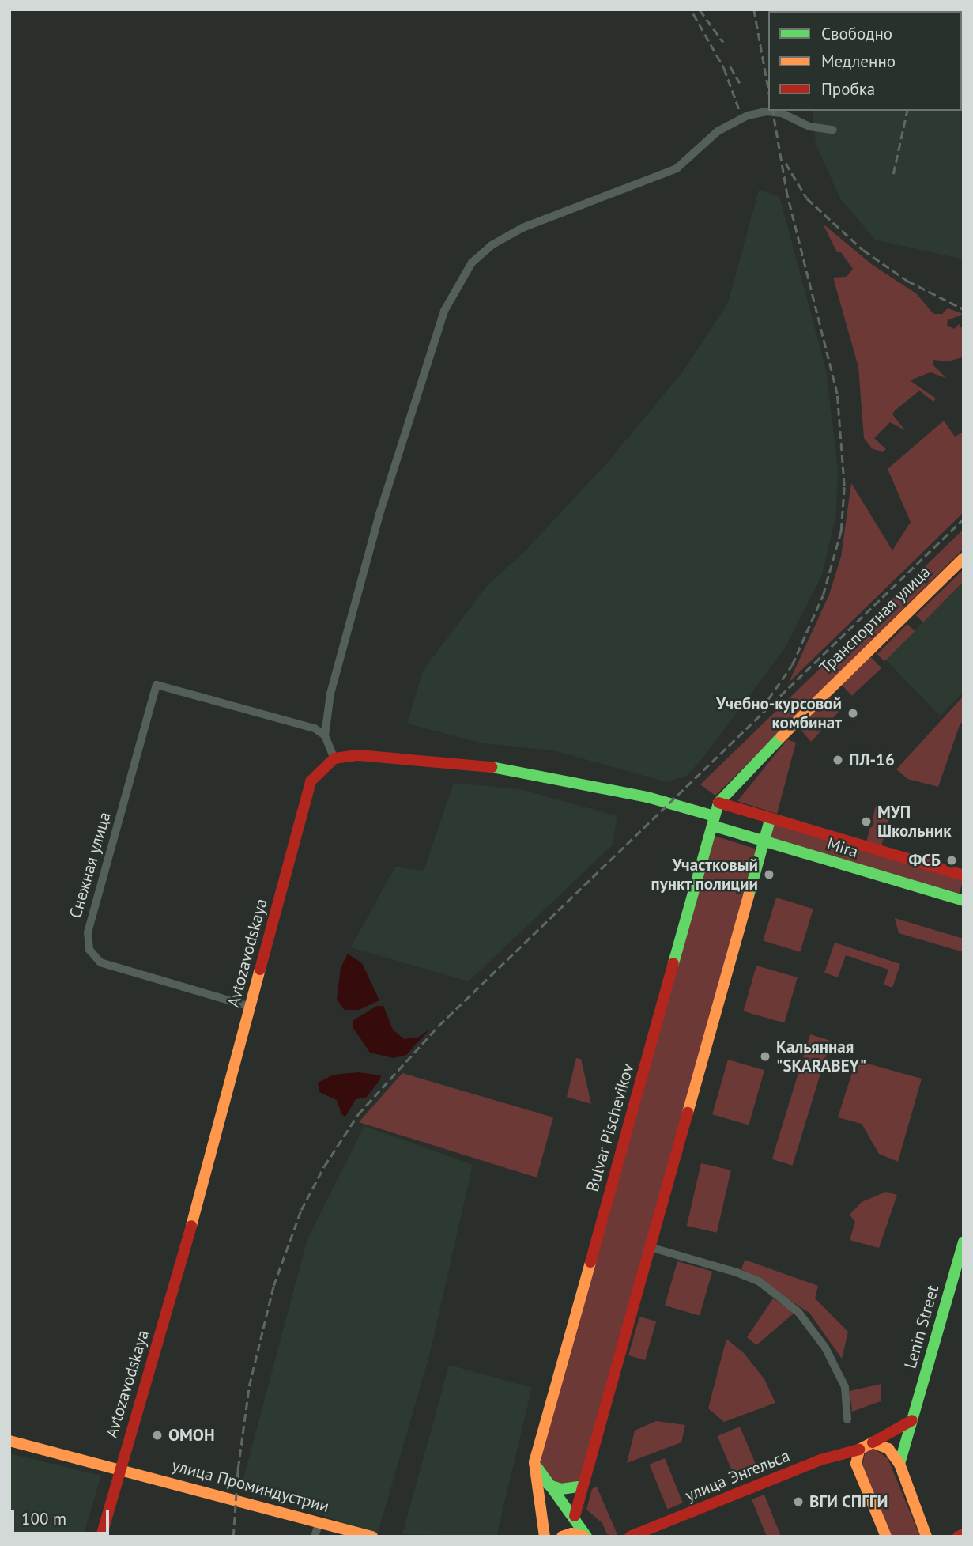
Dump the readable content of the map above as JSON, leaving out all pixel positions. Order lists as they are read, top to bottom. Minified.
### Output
{"streets":{"main road":["Транспортная улица","Mira","Avtozavodskaya","Bulvar Pischevikov","Lenin Street","улица Энгельса","улица Проминдустрии"],"street":["Снежная улица"]},"crossings":[["Транспортная улица","Mira"],["Транспортная улица","Bulvar Pischevikov"],["Mira","Bulvar Pischevikov"],["Снежная улица","Avtozavodskaya"],["Avtozavodskaya","улица Проминдустрии"]],"places":["Учебно-курсовой комбинат","ПЛ-16","МУП Школьник","ФСБ","Участковый пункт полиции","Кальянная \"SKARABEY\"","ОМОН","ВГИ СПГГИ"],"legend":["Свободно","Медленно","Пробка"],"scale_bar":"100 m"}
